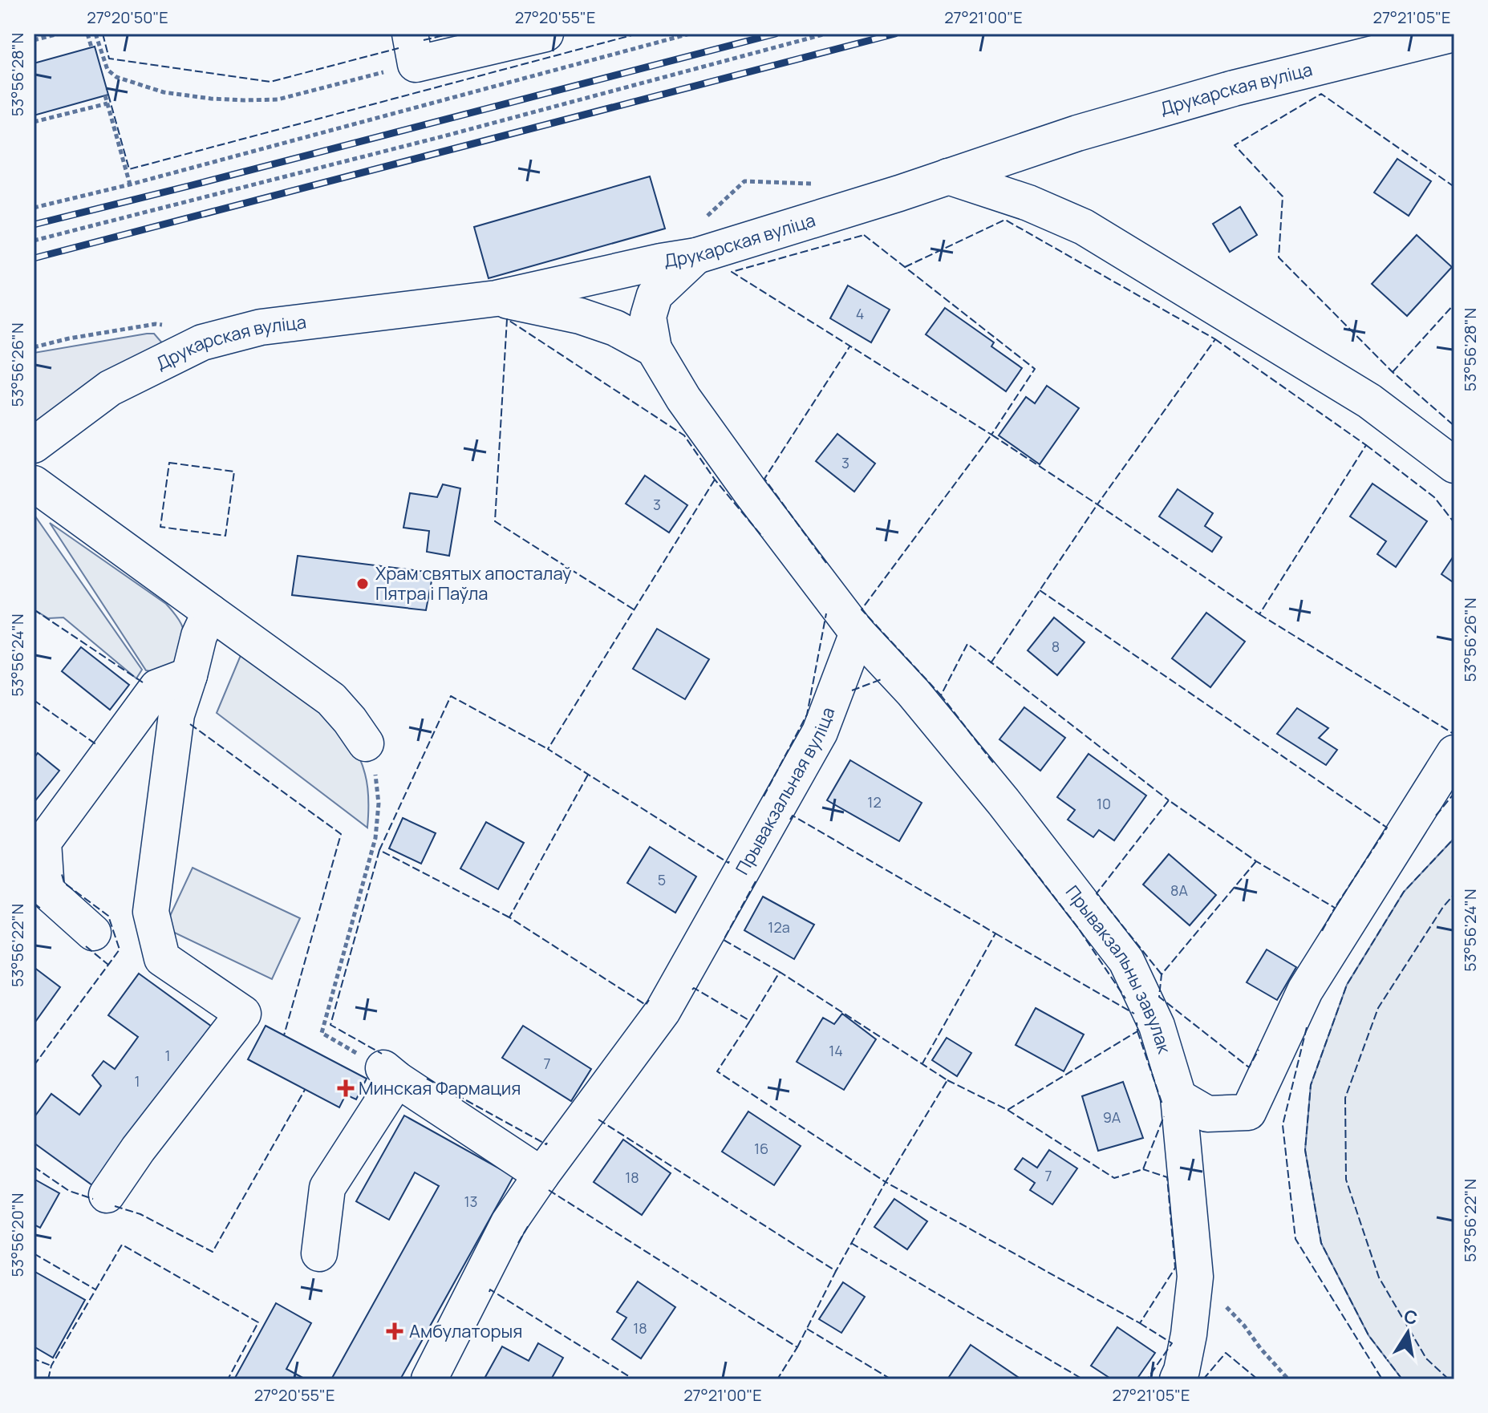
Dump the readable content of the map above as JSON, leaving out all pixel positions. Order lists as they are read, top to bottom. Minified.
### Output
{"streets":{"street":["Друкарская вуліца","Прывакзальная вуліца","Прывакзальны завулак"]},"crossings":[["Прывакзальная вуліца","Прывакзальны завулак"]],"places":{"other":["Храм святых апосталаў Пятра і Паўла"],"health":["Минская Фармация","Амбулаторыя"]},"house_numbers":["4","3","3","8","12","10","5","8А","12а","14","1","7","1","9А","16","7","18","13","18"],"north":"top","coordinates":["27°20'50\"E","27°20'55\"E","27°21'00\"E","27°21'05\"E","53°56'28\"N","53°56'26\"N","53°56'24\"N","53°56'22\"N","53°56'20\"N"]}
